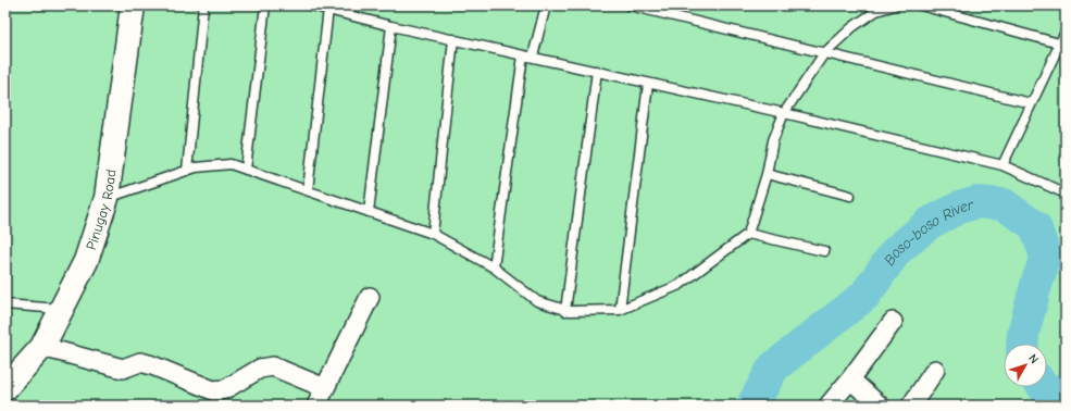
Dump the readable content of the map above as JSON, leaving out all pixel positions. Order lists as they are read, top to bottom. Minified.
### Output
{"streets":{"street":["Pinugay Road"]},"water":["Boso-boso River"],"north":"top right"}
